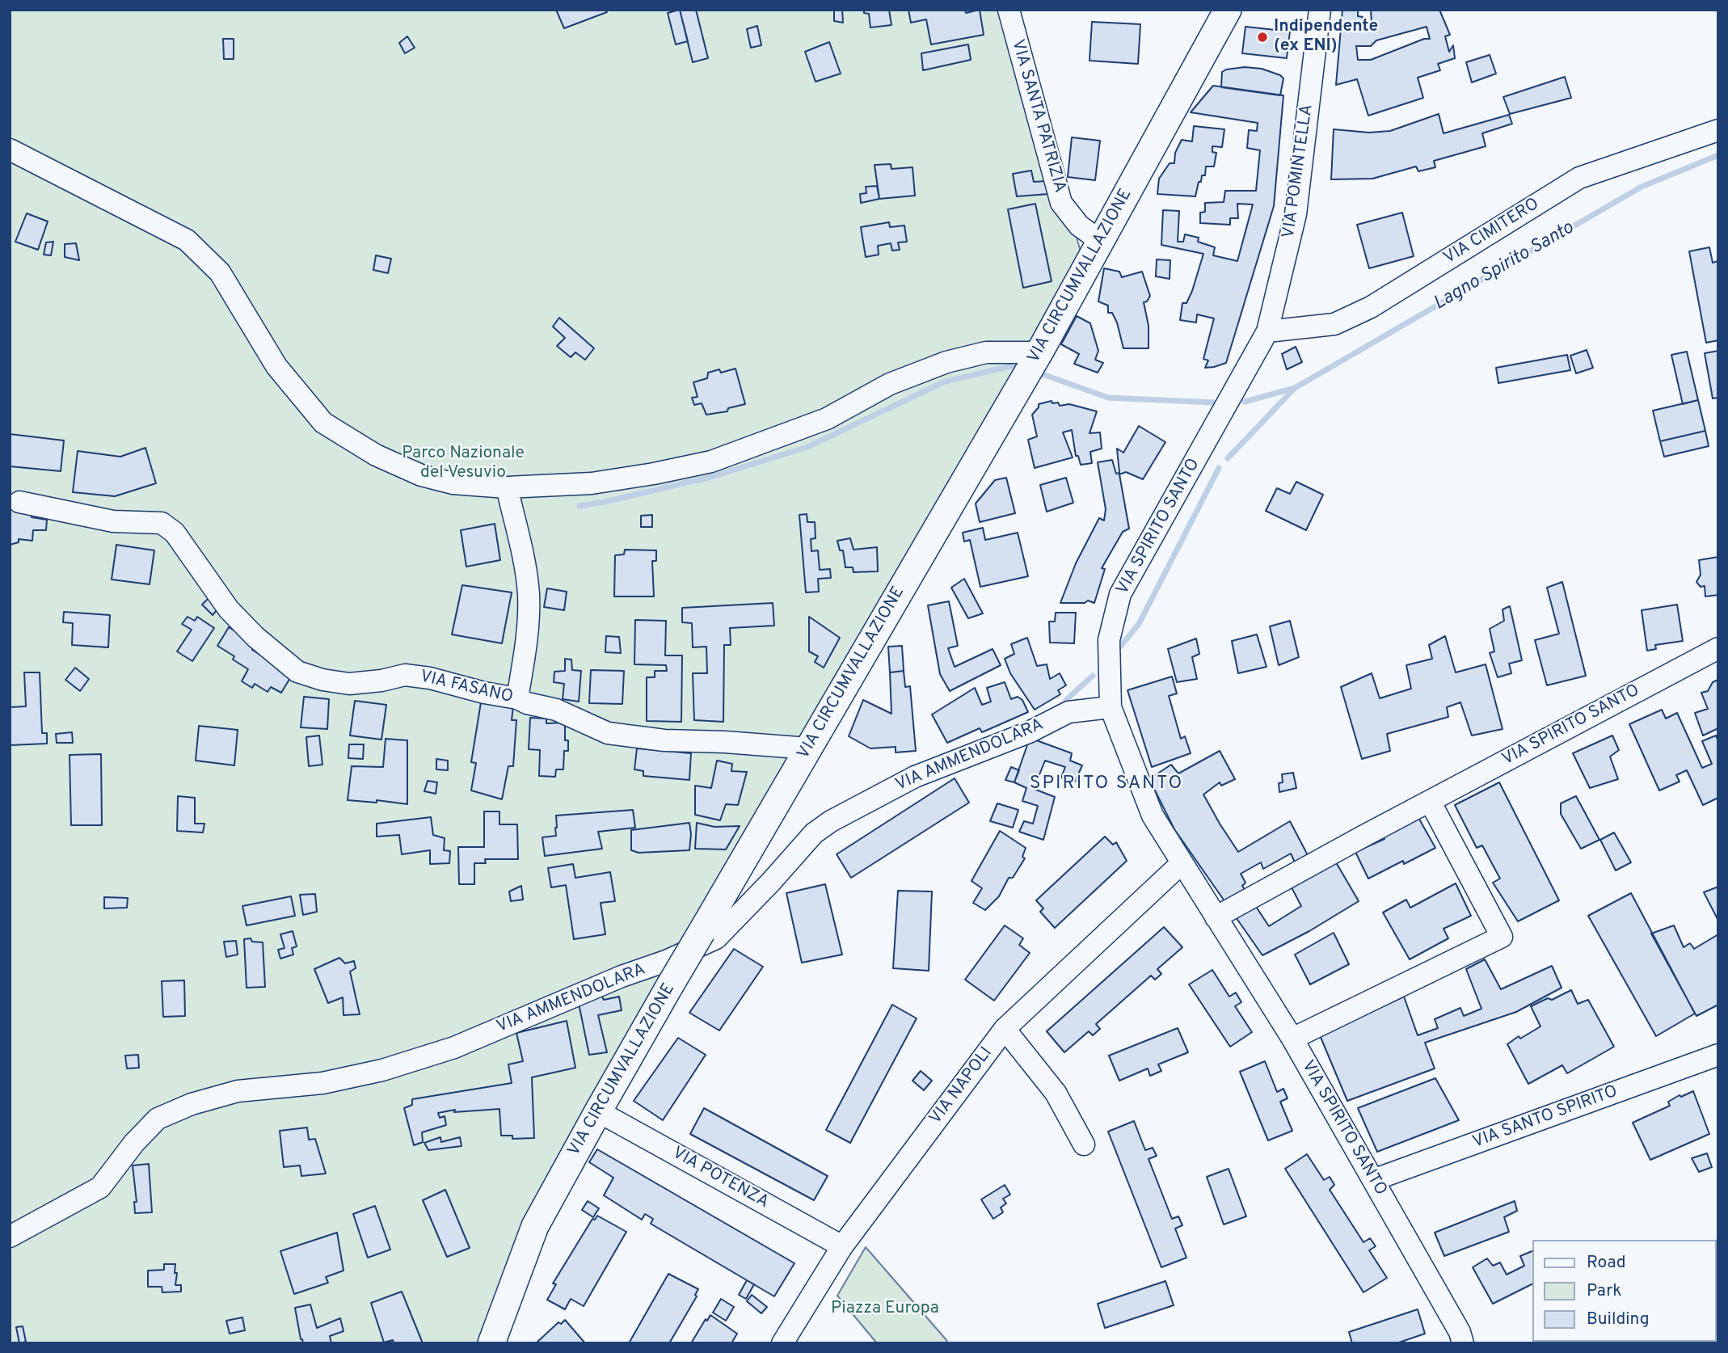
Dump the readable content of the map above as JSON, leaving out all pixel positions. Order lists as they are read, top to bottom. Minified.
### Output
{"streets":{"main road":["VIA CIRCUMVALLAZIONE"],"street":["VIA SANTA PATRIZIA","VIA POMINTELLA","VIA CIMITERO","VIA SPIRITO SANTO","VIA FASANO","VIA AMMENDOLARA","VIA NAPOLI","VIA SANTO SPIRITO","VIA POTENZA"]},"crossings":[["VIA SANTA PATRIZIA","VIA CIRCUMVALLAZIONE"],["VIA POMINTELLA","VIA CIMITERO"],["VIA POMINTELLA","VIA SPIRITO SANTO"],["VIA CIMITERO","VIA SPIRITO SANTO"],["VIA CIRCUMVALLAZIONE","VIA FASANO"],["VIA CIRCUMVALLAZIONE","VIA POTENZA"],["VIA SPIRITO SANTO","VIA AMMENDOLARA"],["VIA SPIRITO SANTO","VIA NAPOLI"],["VIA SPIRITO SANTO","VIA SANTO SPIRITO"],["VIA NAPOLI","VIA POTENZA"]],"districts":["SPIRITO SANTO"],"water":["Lagno Spirito Santo"],"parks":["Parco Nazionale del Vesuvio","Piazza Europa"],"places":["Indipendente (ex ENI)"],"legend":["Road","Park","Building"]}
